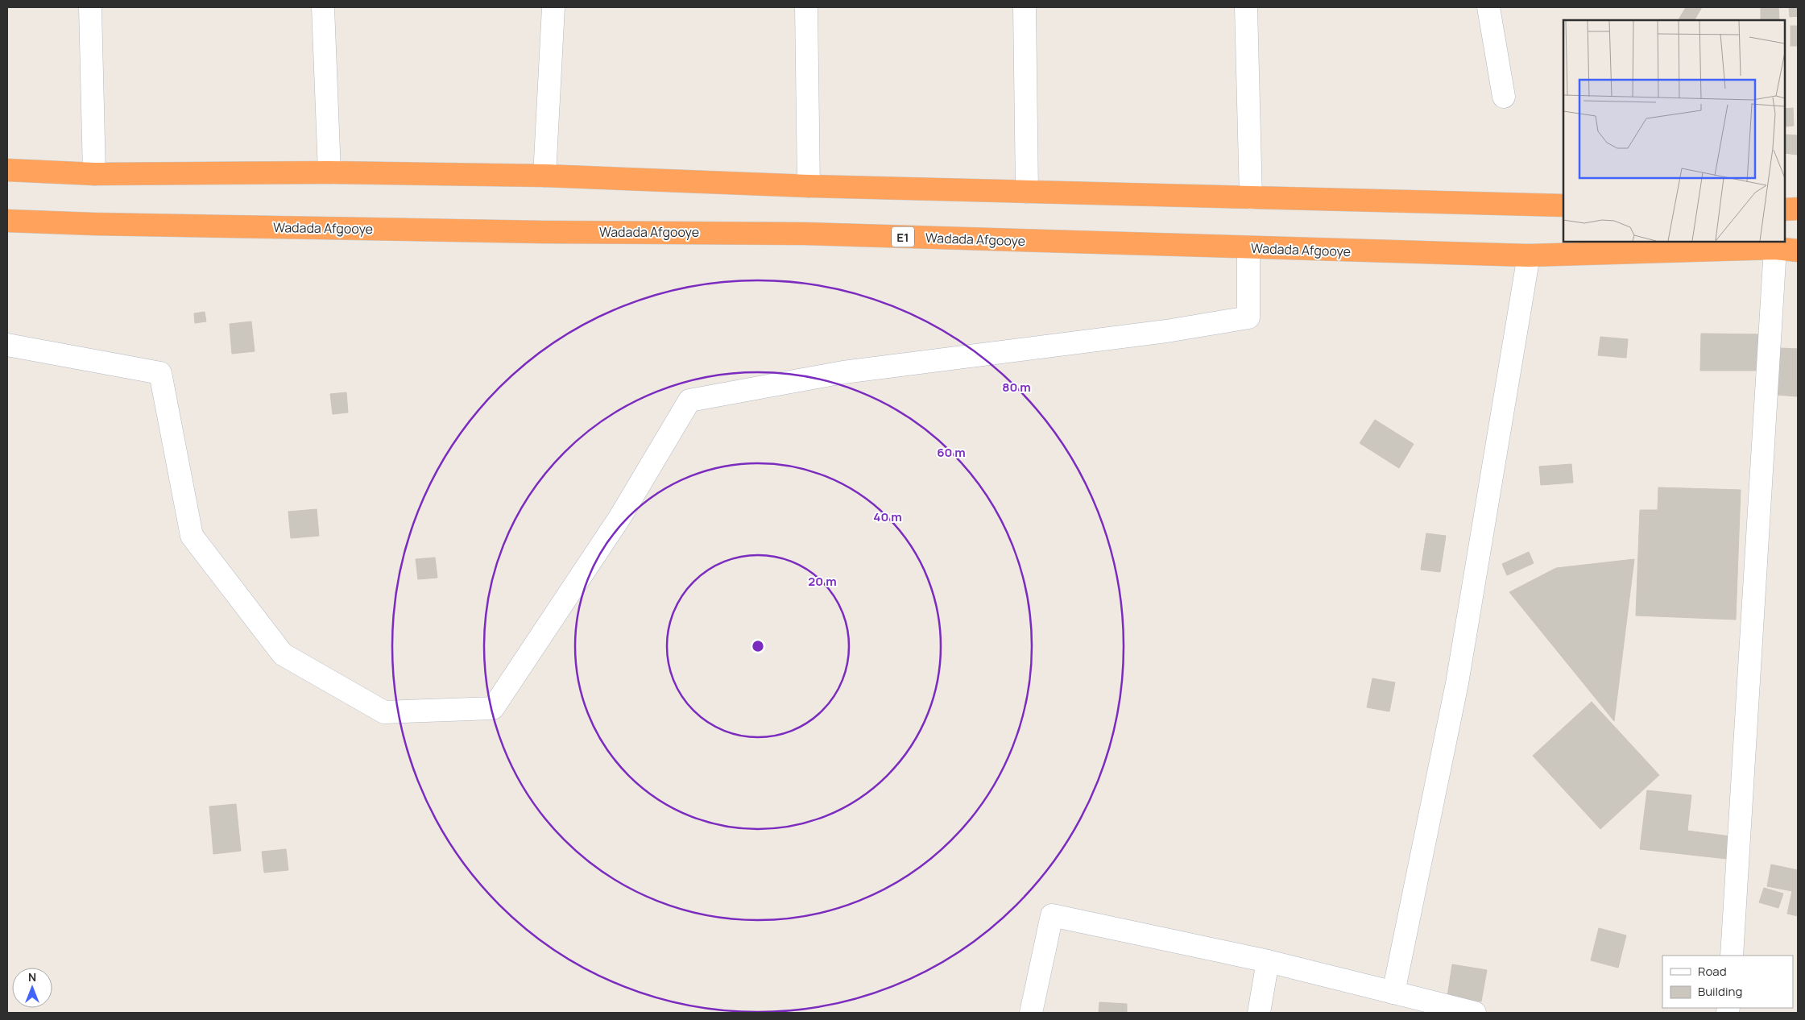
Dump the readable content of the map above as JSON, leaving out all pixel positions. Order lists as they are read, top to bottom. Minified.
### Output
{"streets":{"highway":["Wadada Afgooye","E1"]},"legend":["Road","Building"],"north":"top","rings":["80 m","60 m","40 m","20 m"]}
